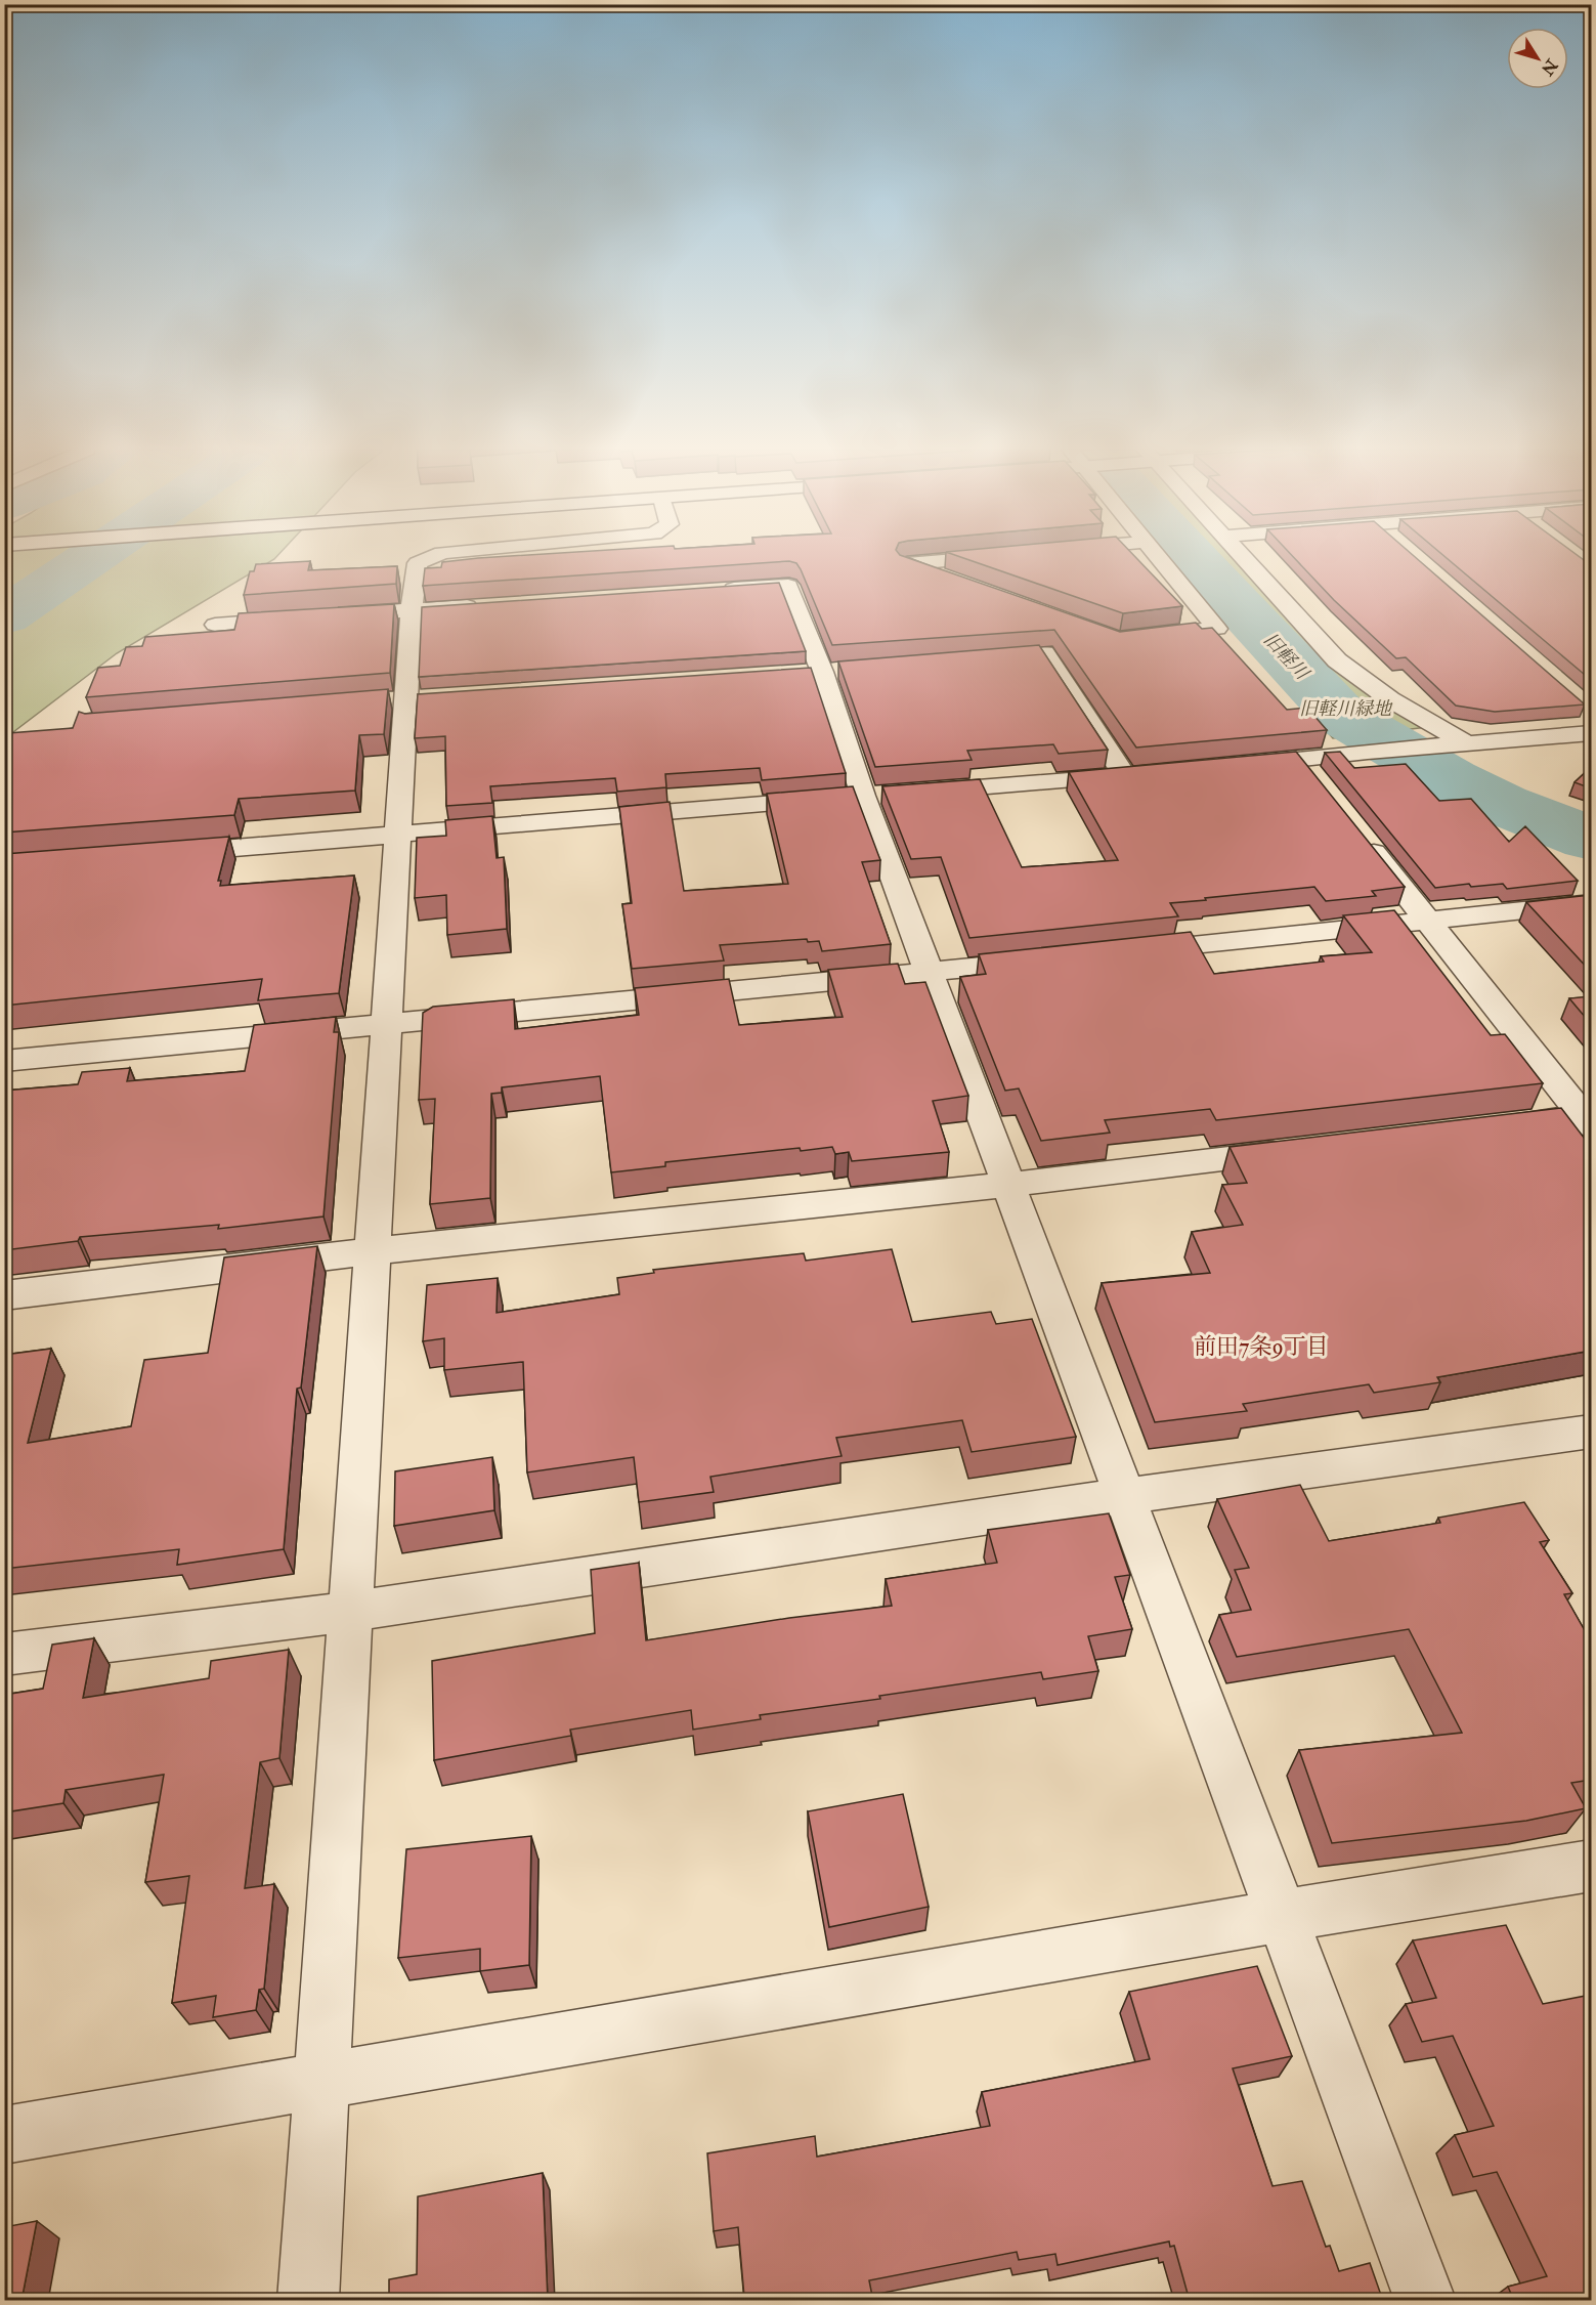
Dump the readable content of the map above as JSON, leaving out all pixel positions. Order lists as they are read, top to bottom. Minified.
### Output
{"districts":["前田7条9丁目"],"water":["旧軽川"],"parks":["旧軽川緑地"],"north":"bottom right"}
